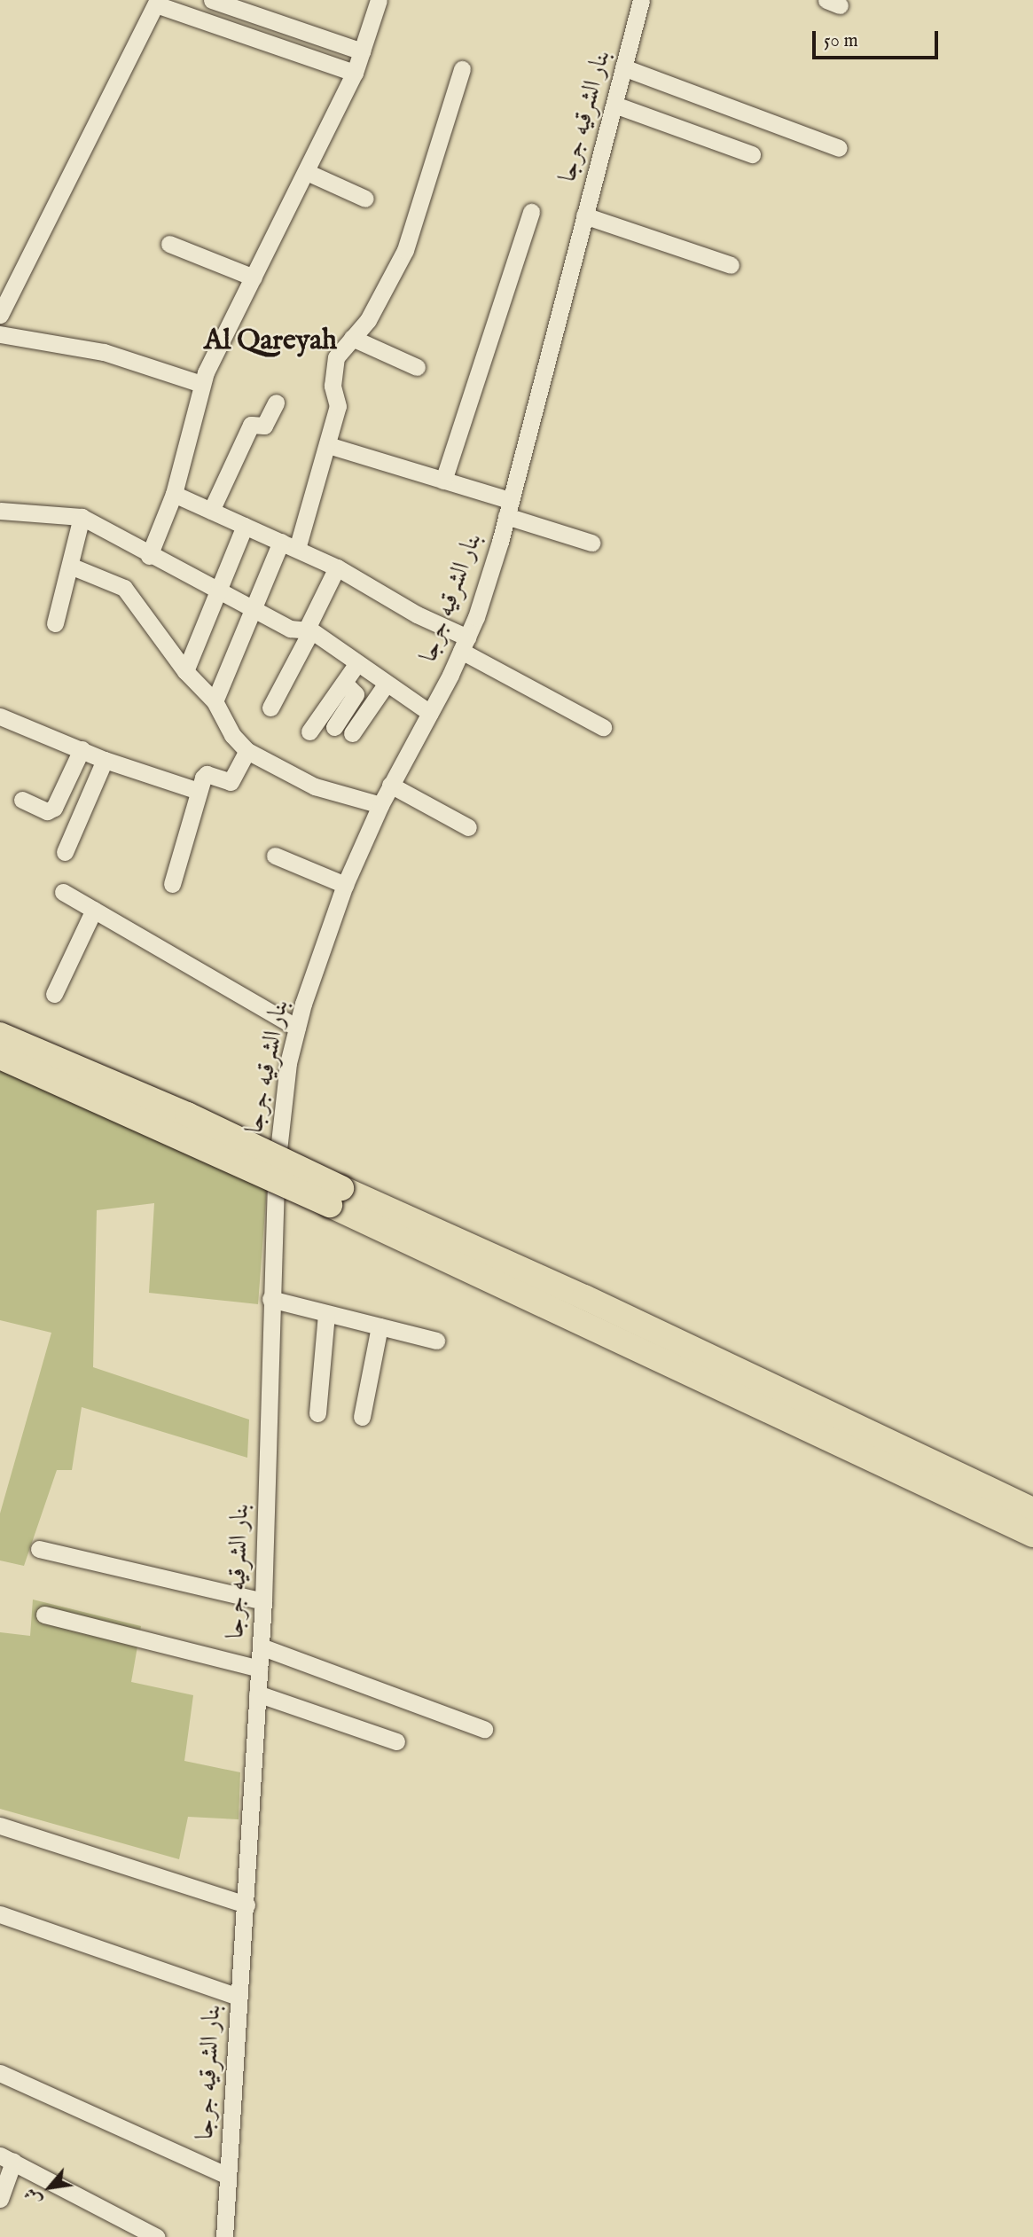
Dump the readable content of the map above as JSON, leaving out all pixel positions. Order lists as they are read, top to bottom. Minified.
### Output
{"streets":{"street":["بنار الشرقيه جرجا"]},"districts":["Al Qareyah"],"scale_bar":"50 m","north":"bottom left"}
